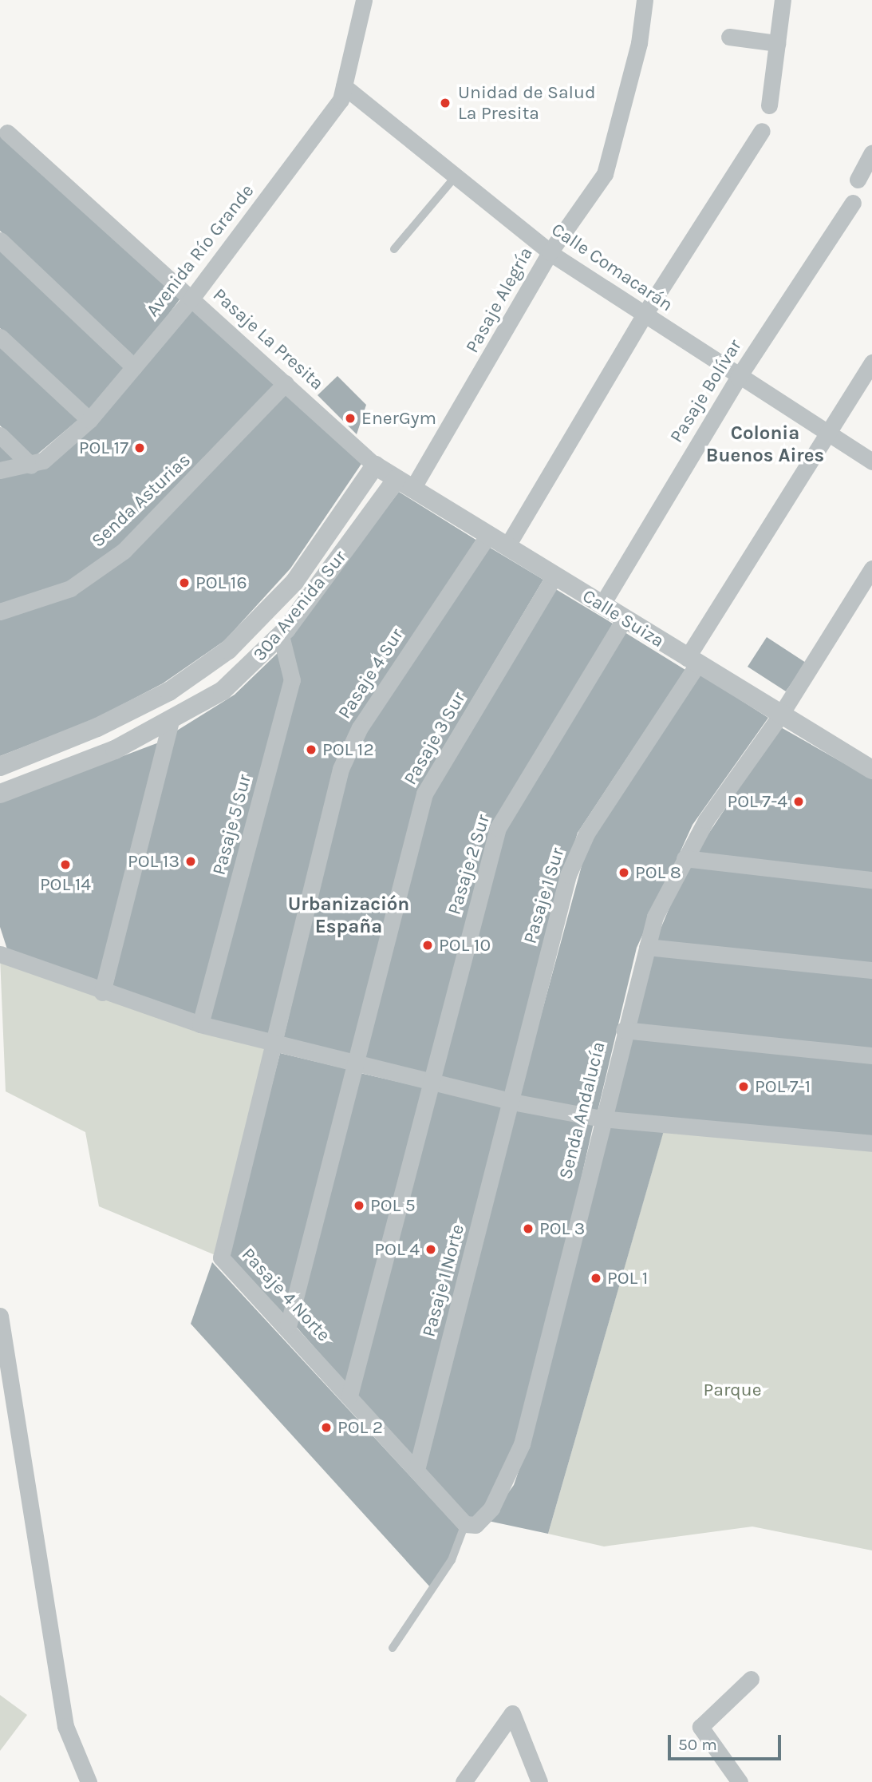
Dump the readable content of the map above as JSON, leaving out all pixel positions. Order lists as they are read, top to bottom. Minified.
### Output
{"streets":{"street":["Avenida Río Grande","Calle Comacarán","Pasaje Alegría","Pasaje La Presita","Pasaje Bolívar","Senda Asturias","30a Avenida Sur","Calle Suiza","Pasaje 4 Sur","Pasaje 3 Sur","Pasaje 5 Sur","Pasaje 2 Sur","Pasaje 1 Sur","Senda Andalucía","Pasaje 1 Norte","Pasaje 4 Norte"]},"crossings":[["Avenida Río Grande","Calle Comacarán"],["Avenida Río Grande","Pasaje La Presita"],["Calle Comacarán","Pasaje Alegría"],["Calle Comacarán","Pasaje Bolívar"],["Calle Comacarán","Pasaje 1 Sur"],["Pasaje Alegría","30a Avenida Sur"],["Pasaje Alegría","Calle Suiza"],["Pasaje La Presita","Senda Asturias"],["Pasaje La Presita","30a Avenida Sur"],["Pasaje La Presita","Calle Suiza"],["Pasaje Bolívar","Calle Suiza"],["30a Avenida Sur","Calle Suiza"],["30a Avenida Sur","Pasaje 5 Sur"],["Calle Suiza","Pasaje 4 Sur"],["Calle Suiza","Pasaje 3 Sur"],["Calle Suiza","Pasaje 2 Sur"],["Calle Suiza","Pasaje 1 Sur"],["Calle Suiza","Senda Andalucía"],["Pasaje 4 Sur","Pasaje 4 Norte"],["Pasaje 3 Sur","Pasaje 4 Norte"],["Pasaje 2 Sur","Pasaje 4 Norte"],["Pasaje 1 Sur","Pasaje 1 Norte"],["Senda Andalucía","Pasaje 4 Norte"],["Pasaje 1 Norte","Pasaje 4 Norte"]],"districts":["Colonia Buenos Aires","Urbanización España"],"parks":["Parque"],"places":["Unidad de Salud La Presita","EnerGym","POL 17","POL 16","POL 12","POL 7-4","POL 13","POL 14","POL 8","POL 10","POL 7-1","POL 5","POL 3","POL 4","POL 1","POL 2"],"scale_bar":"50 m"}
